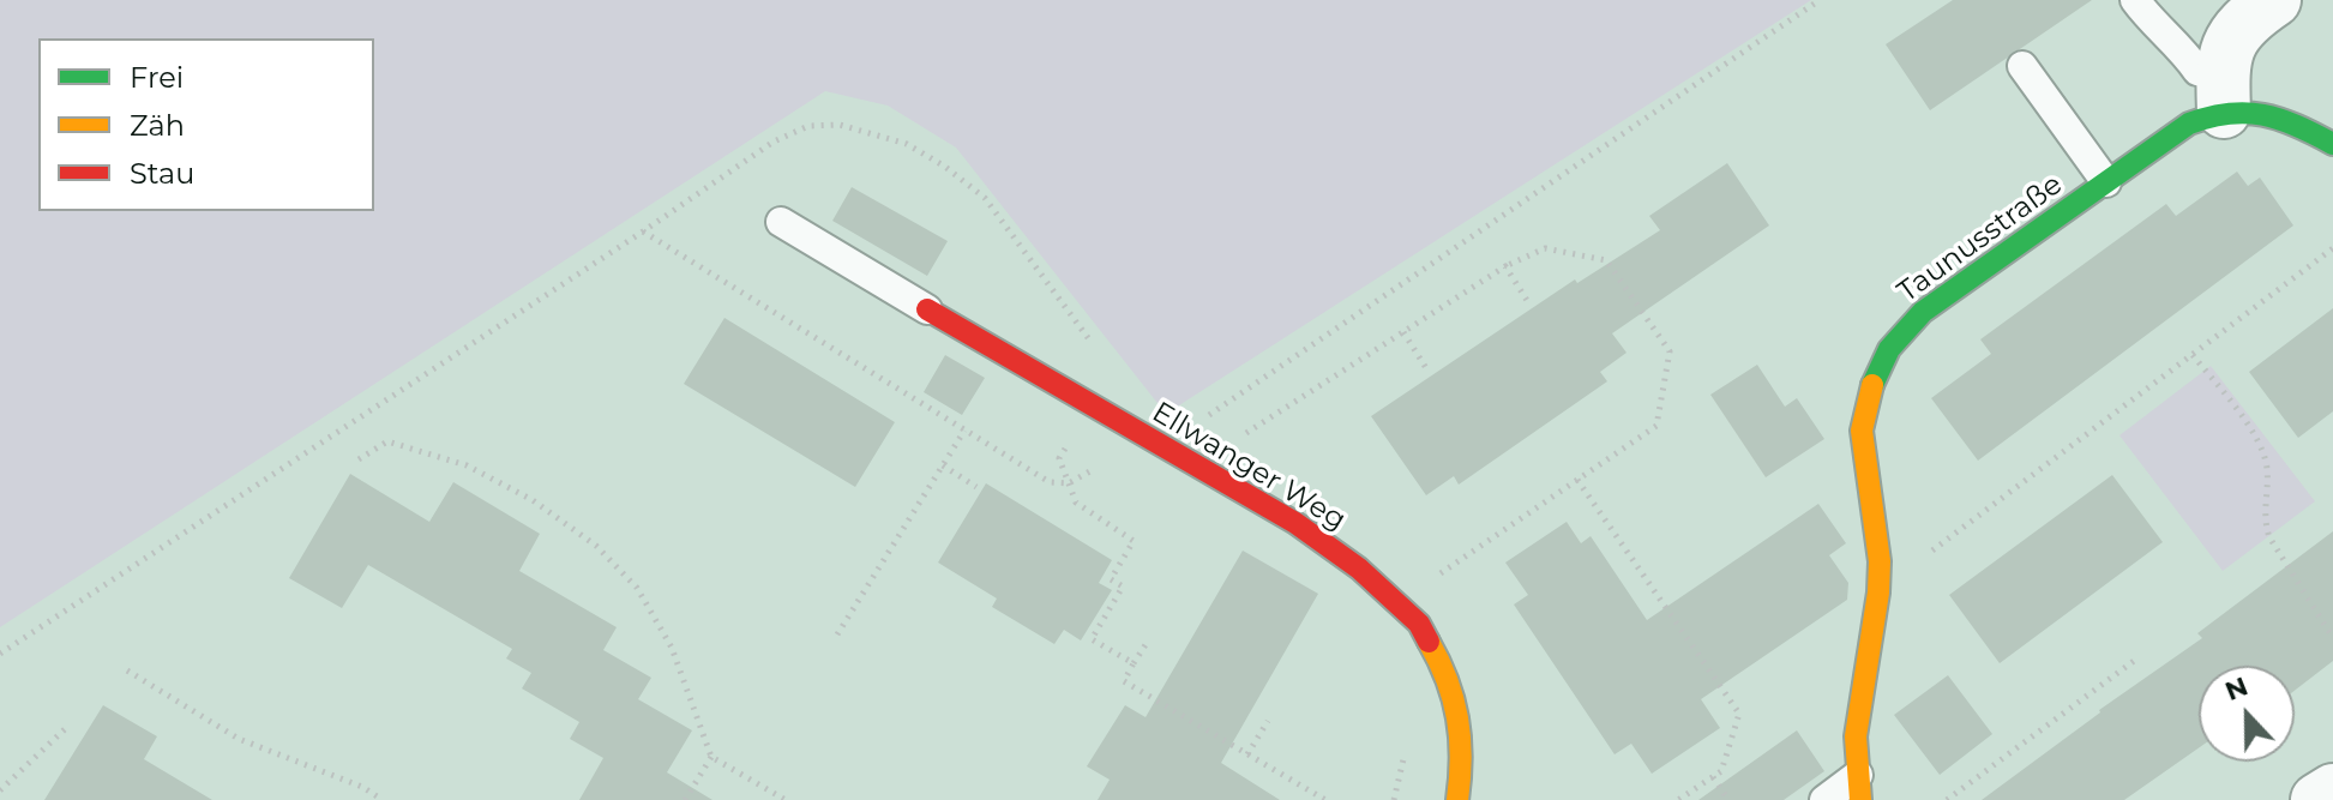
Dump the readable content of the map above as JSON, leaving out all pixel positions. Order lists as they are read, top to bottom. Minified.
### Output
{"streets":{"street":["Taunusstraße","Ellwanger Weg"]},"legend":["Frei","Zäh","Stau"],"north":"top"}
